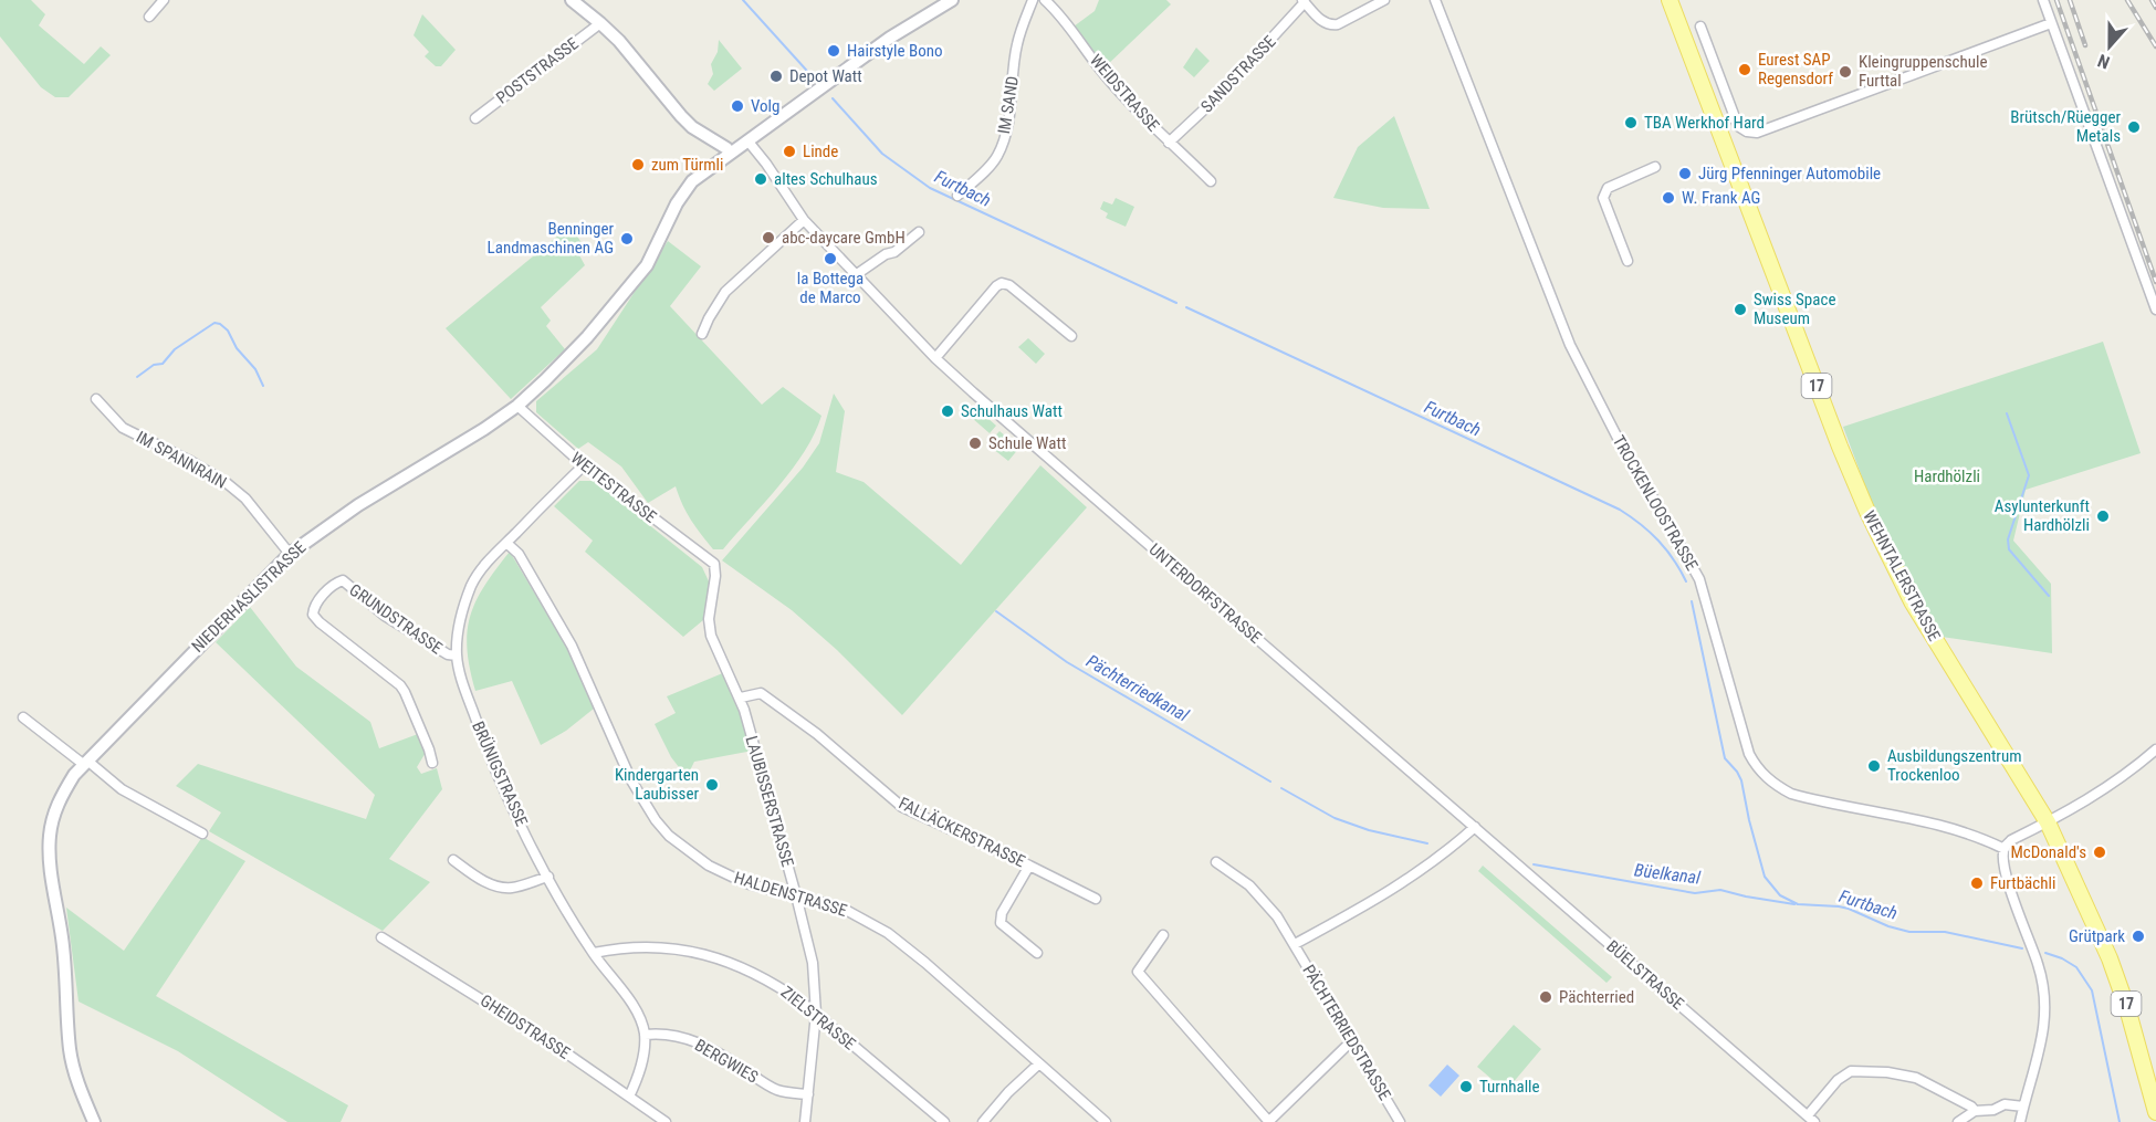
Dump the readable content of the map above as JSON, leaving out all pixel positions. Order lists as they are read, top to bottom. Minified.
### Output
{"streets":{"main road":["17","WEHNTALERSTRASSE"],"street":["POSTSTRASSE","SANDSTRASSE","WEIDSTRASSE","IM SAND","IM SPANNRAIN","WEITESTRASSE","TROCKENLOOSTRASSE","UNTERDORFSTRASSE","NIEDERHASLISTRASSE","GRUNDSTRASSE","BRÜNIGSTRASSE","LAUBISSERSTRASSE","FALLÄCKERSTRASSE","HALDENSTRASSE","BÜELSTRASSE","ZIELSTRASSE","GHEIDSTRASSE","PÄCHTERRIEDSTRASSE","BERGWIES"]},"crossings":[["SANDSTRASSE","WEIDSTRASSE"],["17","WEHNTALERSTRASSE"],["IM SPANNRAIN","NIEDERHASLISTRASSE"],["WEITESTRASSE","NIEDERHASLISTRASSE"],["WEITESTRASSE","BRÜNIGSTRASSE"],["WEITESTRASSE","LAUBISSERSTRASSE"],["UNTERDORFSTRASSE","NIEDERHASLISTRASSE"],["UNTERDORFSTRASSE","BÜELSTRASSE"],["GRUNDSTRASSE","BRÜNIGSTRASSE"],["BRÜNIGSTRASSE","HALDENSTRASSE"],["BRÜNIGSTRASSE","ZIELSTRASSE"],["BRÜNIGSTRASSE","BERGWIES"],["LAUBISSERSTRASSE","FALLÄCKERSTRASSE"],["LAUBISSERSTRASSE","HALDENSTRASSE"],["LAUBISSERSTRASSE","ZIELSTRASSE"],["LAUBISSERSTRASSE","BERGWIES"]],"water":["Furtbach","Pächterriedkanal","Büelkanal"],"parks":["Hardhölzli"],"places":["Hairstyle Bono","Eurest SAP Regensdorf","Kleingruppenschule Furttal","Depot Watt","Volg","TBA Werkhof Hard","Brütsch/Rüegger Metals","Linde","zum Türmli","Jürg Pfenninger Automobile","altes Schulhaus","W. Frank AG","abc-daycare GmbH","Benninger Landmaschinen AG","la Bottega de Marco","Swiss Space Museum","Schulhaus Watt","Schule Watt","Asylunterkunft Hardhölzli","Ausbildungszentrum Trockenloo","Kindergarten Laubisser","McDonald's","Furtbächli","Grütpark","Pächterried","Turnhalle"],"north":"bottom"}
